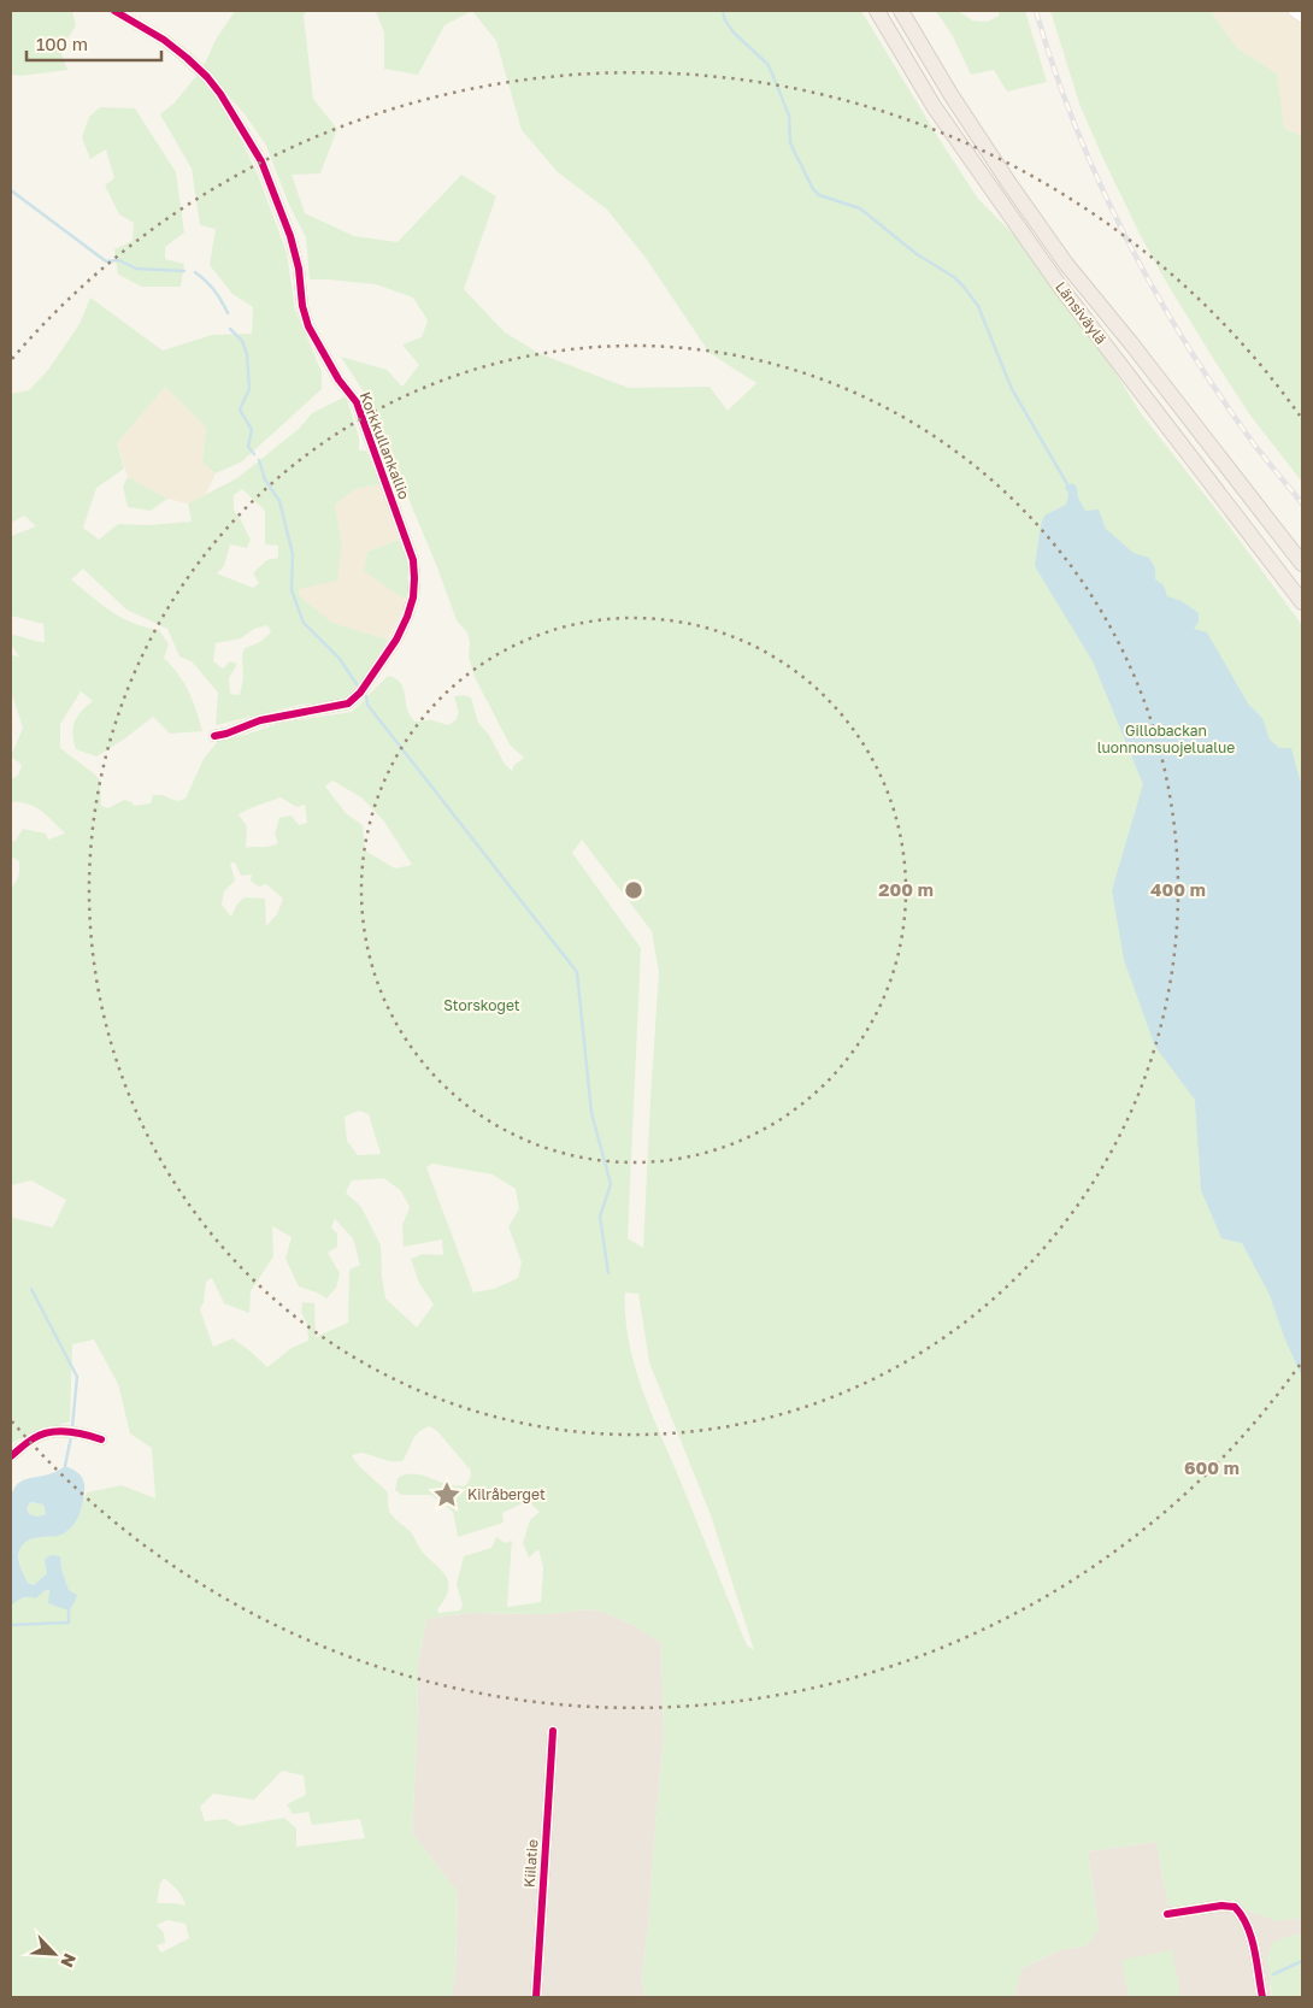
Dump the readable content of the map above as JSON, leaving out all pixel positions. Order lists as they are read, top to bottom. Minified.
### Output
{"streets":{"highway":["Länsiväylä"],"street":["Korkkullankallio","Kiilatie"]},"parks":["Gillobackan luonnonsuojelualue","Storskoget"],"places":{"place":["Kilråberget"]},"scale_bar":"100 m","north":"bottom right","rings":["200 m","400 m","600 m"]}
